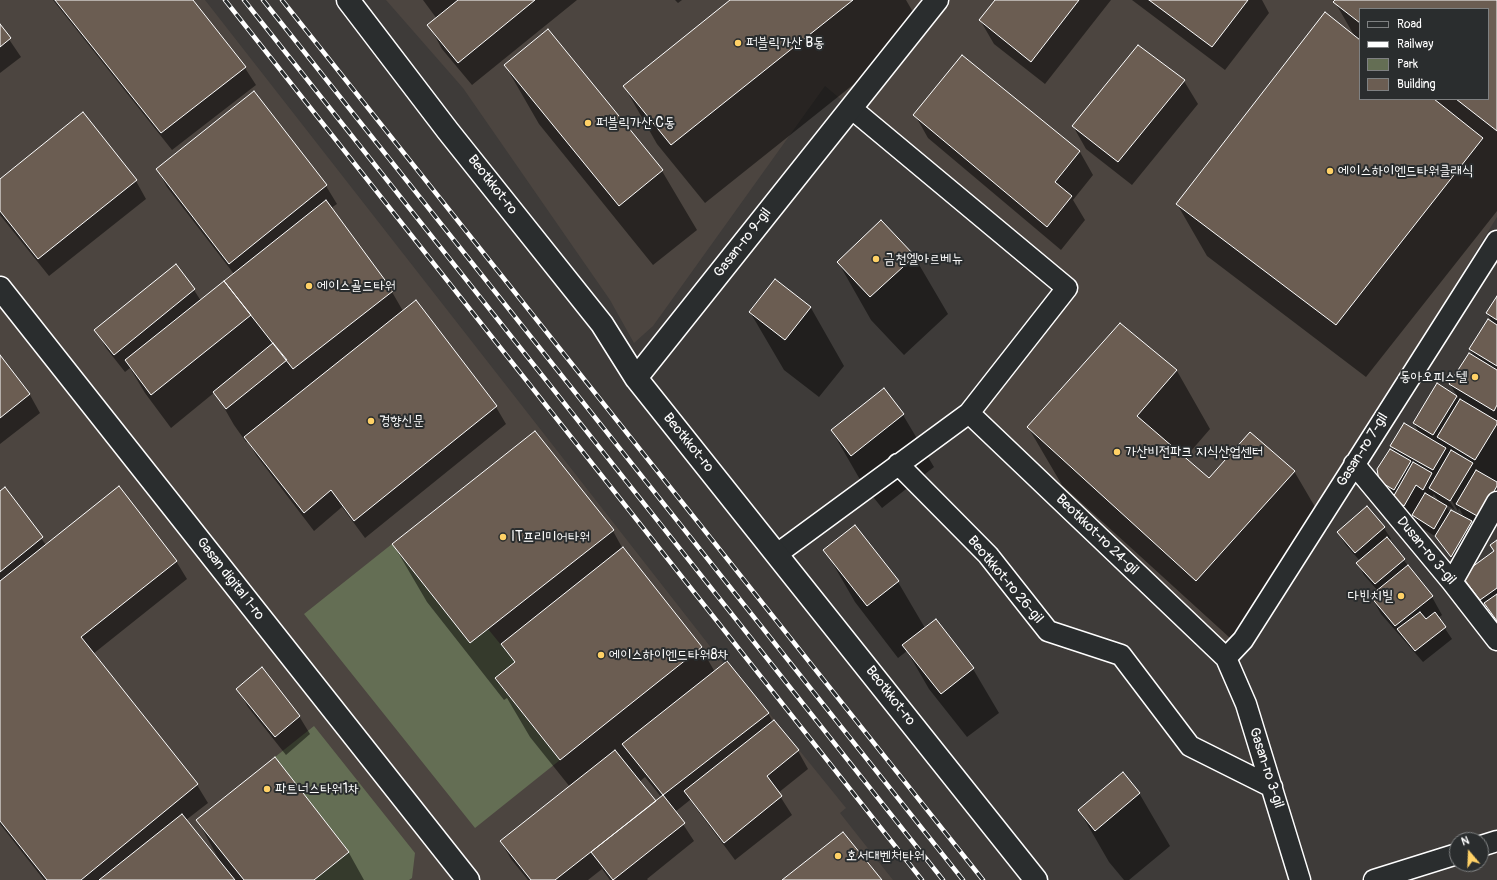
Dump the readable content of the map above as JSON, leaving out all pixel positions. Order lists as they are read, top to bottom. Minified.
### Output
{"streets":{"street":["Beotkkot-ro","Gasan-ro 9-gil","Gasan-ro 7-gil","Beotkkot-ro 24-gil","Dusan-ro 3-gil","Gasan digital 1-ro","Beotkkot-ro 26-gil","Gasan-ro 3-gil"]},"crossings":[["Beotkkot-ro","Gasan-ro 9-gil"],["Gasan-ro 7-gil","Beotkkot-ro 24-gil"],["Gasan-ro 7-gil","Dusan-ro 3-gil"],["Gasan-ro 7-gil","Gasan-ro 3-gil"],["Beotkkot-ro 24-gil","Gasan-ro 3-gil"],["Beotkkot-ro 26-gil","Gasan-ro 3-gil"]],"places":["퍼블릭가산 B동","퍼블릭가산 C동","에이스하이엔드타워클래식","금천엘아르베뉴","에이스골드타워","동아오피스텔","경향신문","가산비전파크 지식산업센터","IT프리미어타워","다빈치빌","에이스하이엔드타워8차","파트너스타워1차","호서대벤처타워"],"legend":["Road","Railway","Park","Building"],"north":"top"}
